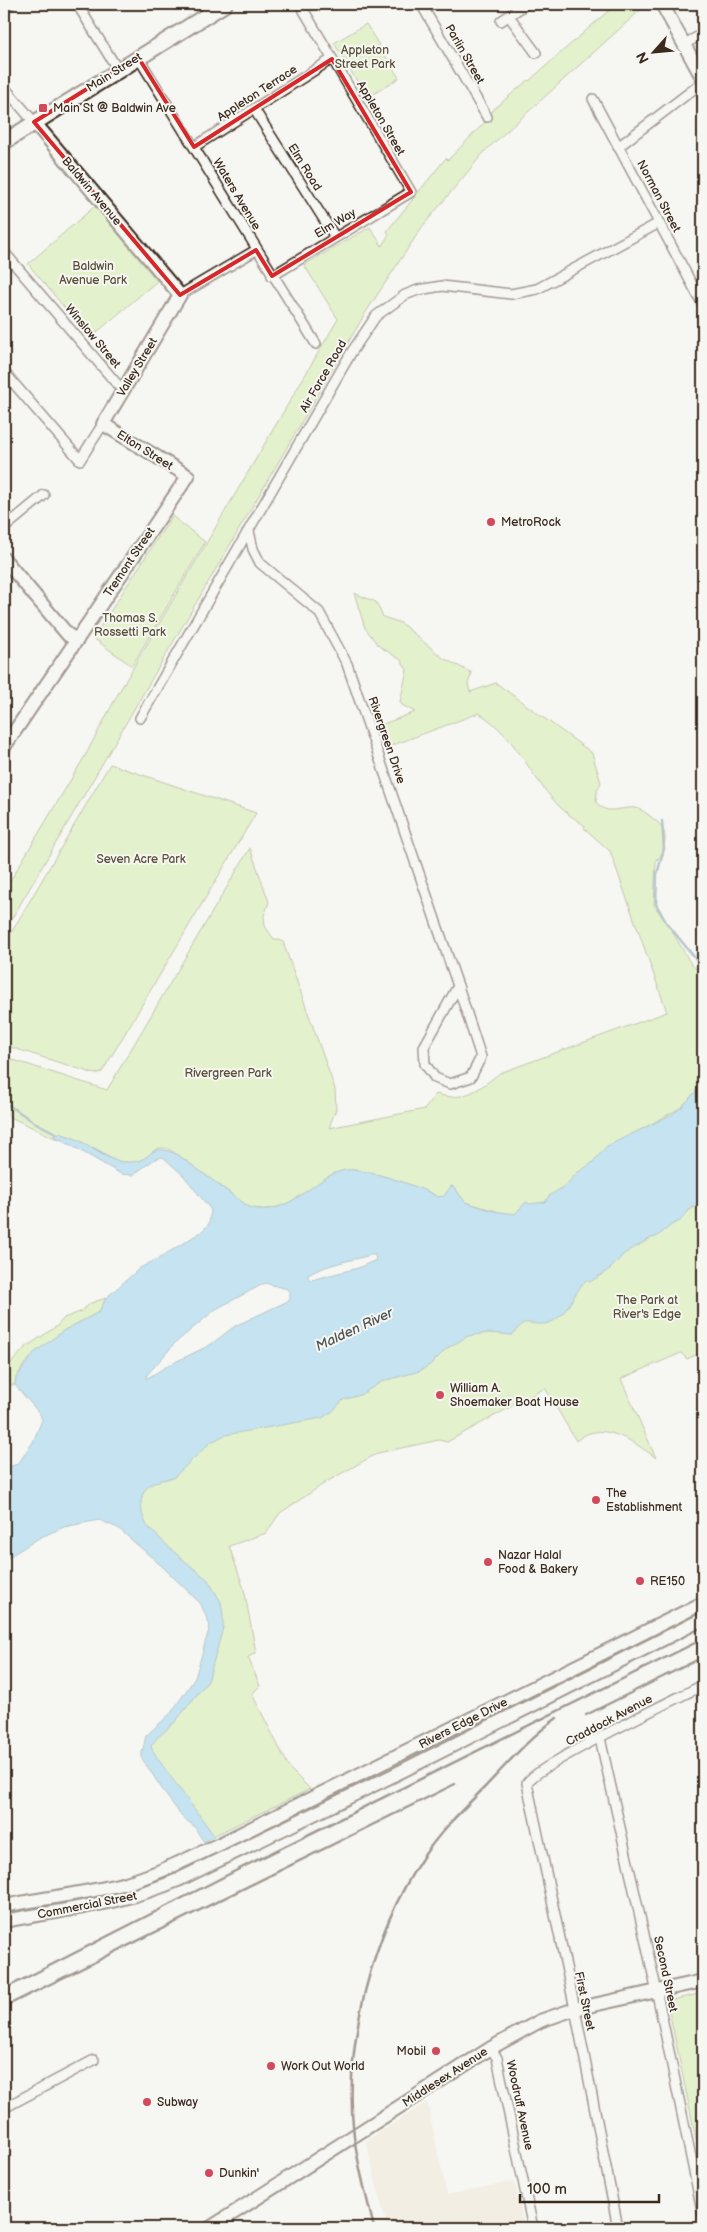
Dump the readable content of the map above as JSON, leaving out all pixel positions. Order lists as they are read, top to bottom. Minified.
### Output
{"streets":{"main road":["Main Street","Baldwin Avenue","Valley Street","Elton Street","Tremont Street","Rivers Edge Drive","Commercial Street","Middlesex Avenue"],"street":["Parlin Street","Appleton Terrace","Appleton Street","Elm Road","Waters Avenue","Norman Street","Elm Way","Winslow Street","Air Force Road","Rivergreen Drive","Craddock Avenue","Second Street","First Street","Woodruff Avenue"]},"crossings":[["Main Street","Baldwin Avenue"],["Main Street","Waters Avenue"],["Appleton Terrace","Appleton Street"],["Appleton Terrace","Elm Road"],["Appleton Terrace","Waters Avenue"],["Appleton Street","Elm Way"],["Elm Road","Elm Way"],["Baldwin Avenue","Valley Street"],["Waters Avenue","Elm Way"],["Waters Avenue","Valley Street"],["Norman Street","Air Force Road"],["Winslow Street","Valley Street"],["Valley Street","Elton Street"],["Air Force Road","Rivergreen Drive"],["Elton Street","Tremont Street"],["Craddock Avenue","Second Street"],["Craddock Avenue","First Street"],["Rivers Edge Drive","Commercial Street"],["Second Street","Middlesex Avenue"],["First Street","Middlesex Avenue"],["Middlesex Avenue","Woodruff Avenue"]],"water":["Malden River"],"parks":["Appleton Street Park","Baldwin Avenue Park","Thomas S. Rossetti Park","Seven Acre Park","Rivergreen Park","The Park at River's Edge"],"places":{"transit":["Main St @ Baldwin Ave"],"other":["MetroRock","William A. Shoemaker Boat House","The Establishment","Nazar Halal Food & Bakery","RE150","Mobil","Work Out World","Subway","Dunkin'"]},"scale_bar":"100 m","north":"bottom left"}
